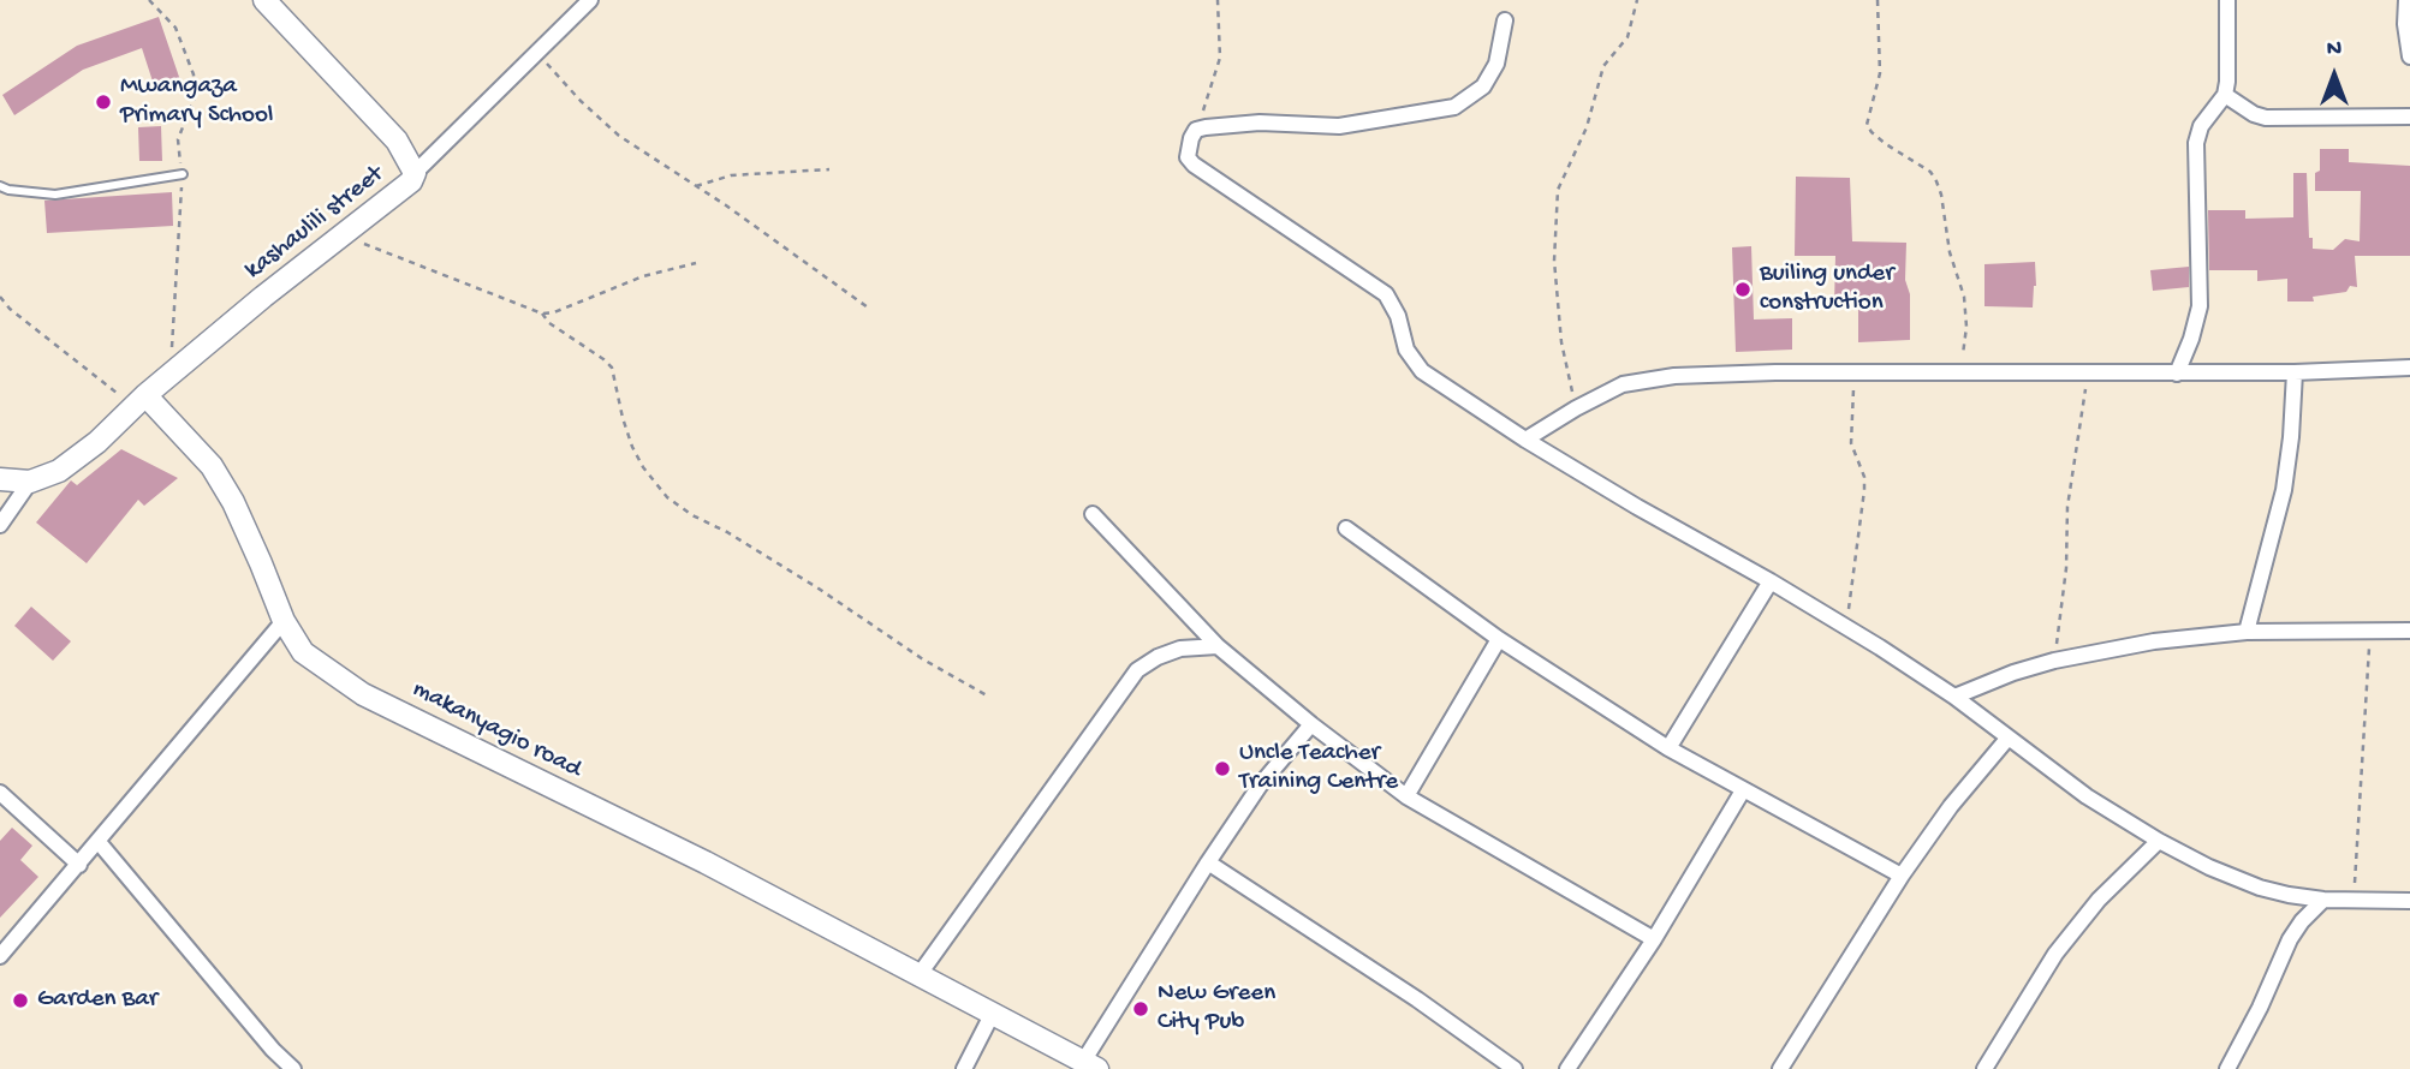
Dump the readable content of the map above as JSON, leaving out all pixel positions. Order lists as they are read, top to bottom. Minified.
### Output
{"streets":{"street":["kashaulili street","makanyagio road"]},"crossings":[["kashaulili street","makanyagio road"]],"places":["Mwangaza Primary School","Builing under construction","Uncle Teacher Training Centre","Garden Bar","New Green City Pub"],"north":"top"}
